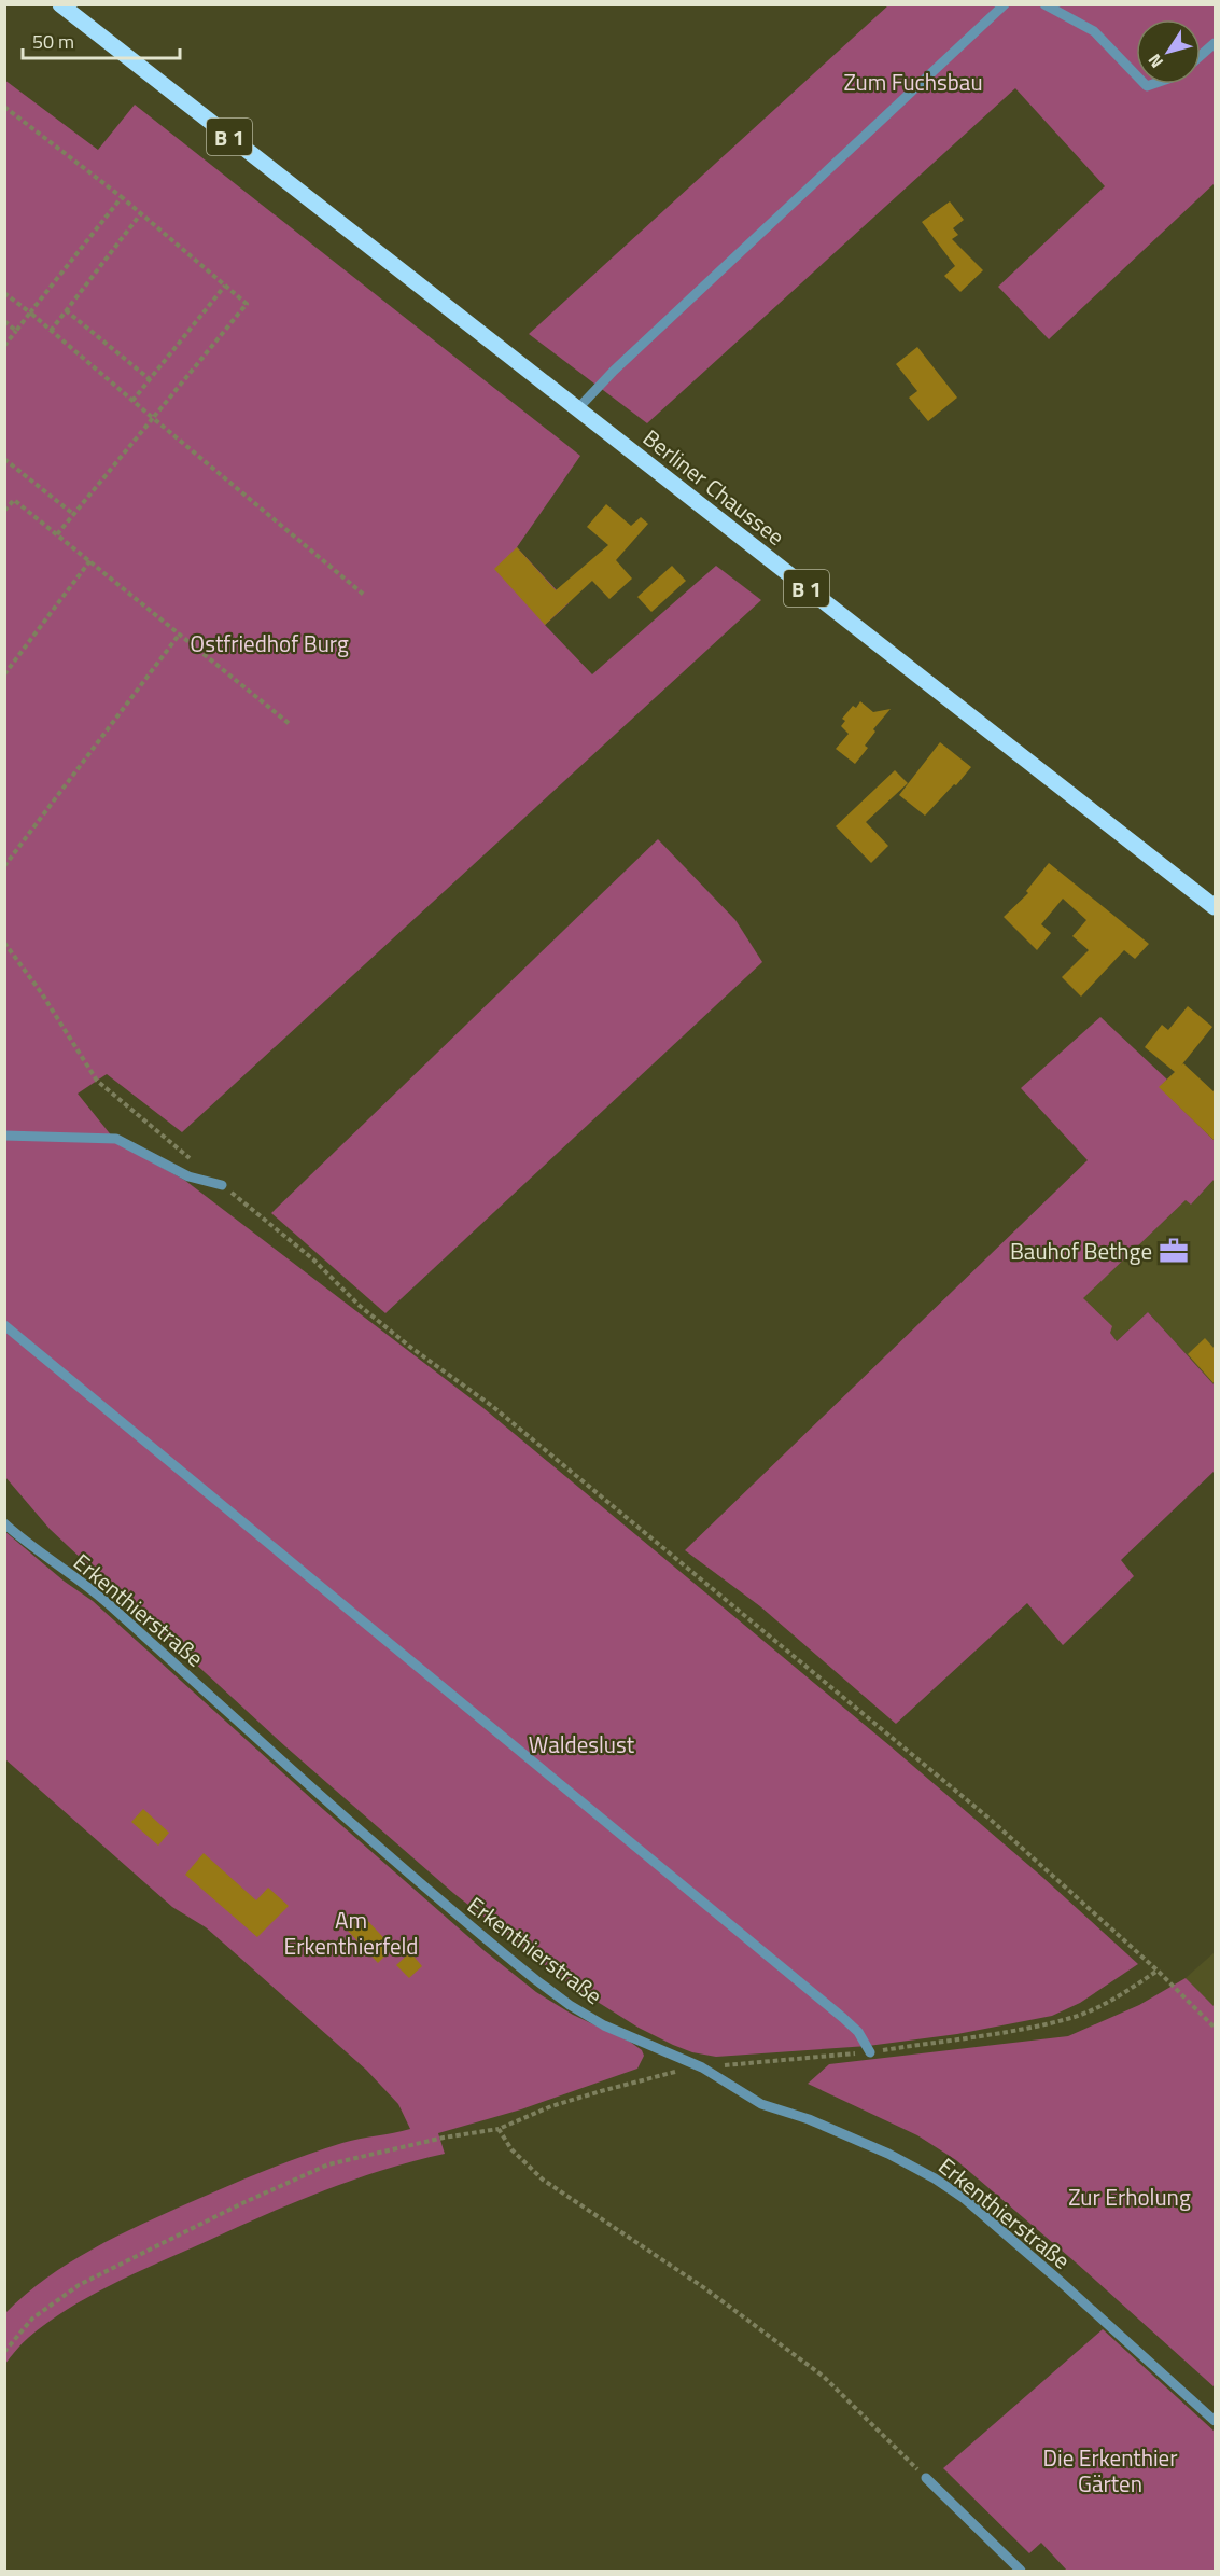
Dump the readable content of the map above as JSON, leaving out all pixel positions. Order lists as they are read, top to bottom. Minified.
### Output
{"streets":{"main road":["B 1","Berliner Chaussee"],"lane":["Erkenthierstraße"]},"parks":["Zum Fuchsbau","Ostfriedhof Burg","Waldeslust","Am Erkenthierfeld","Zur Erholung","Die Erkenthier Gärten"],"places":{"office":["Bauhof Bethge"]},"scale_bar":"50 m","north":"bottom left"}
